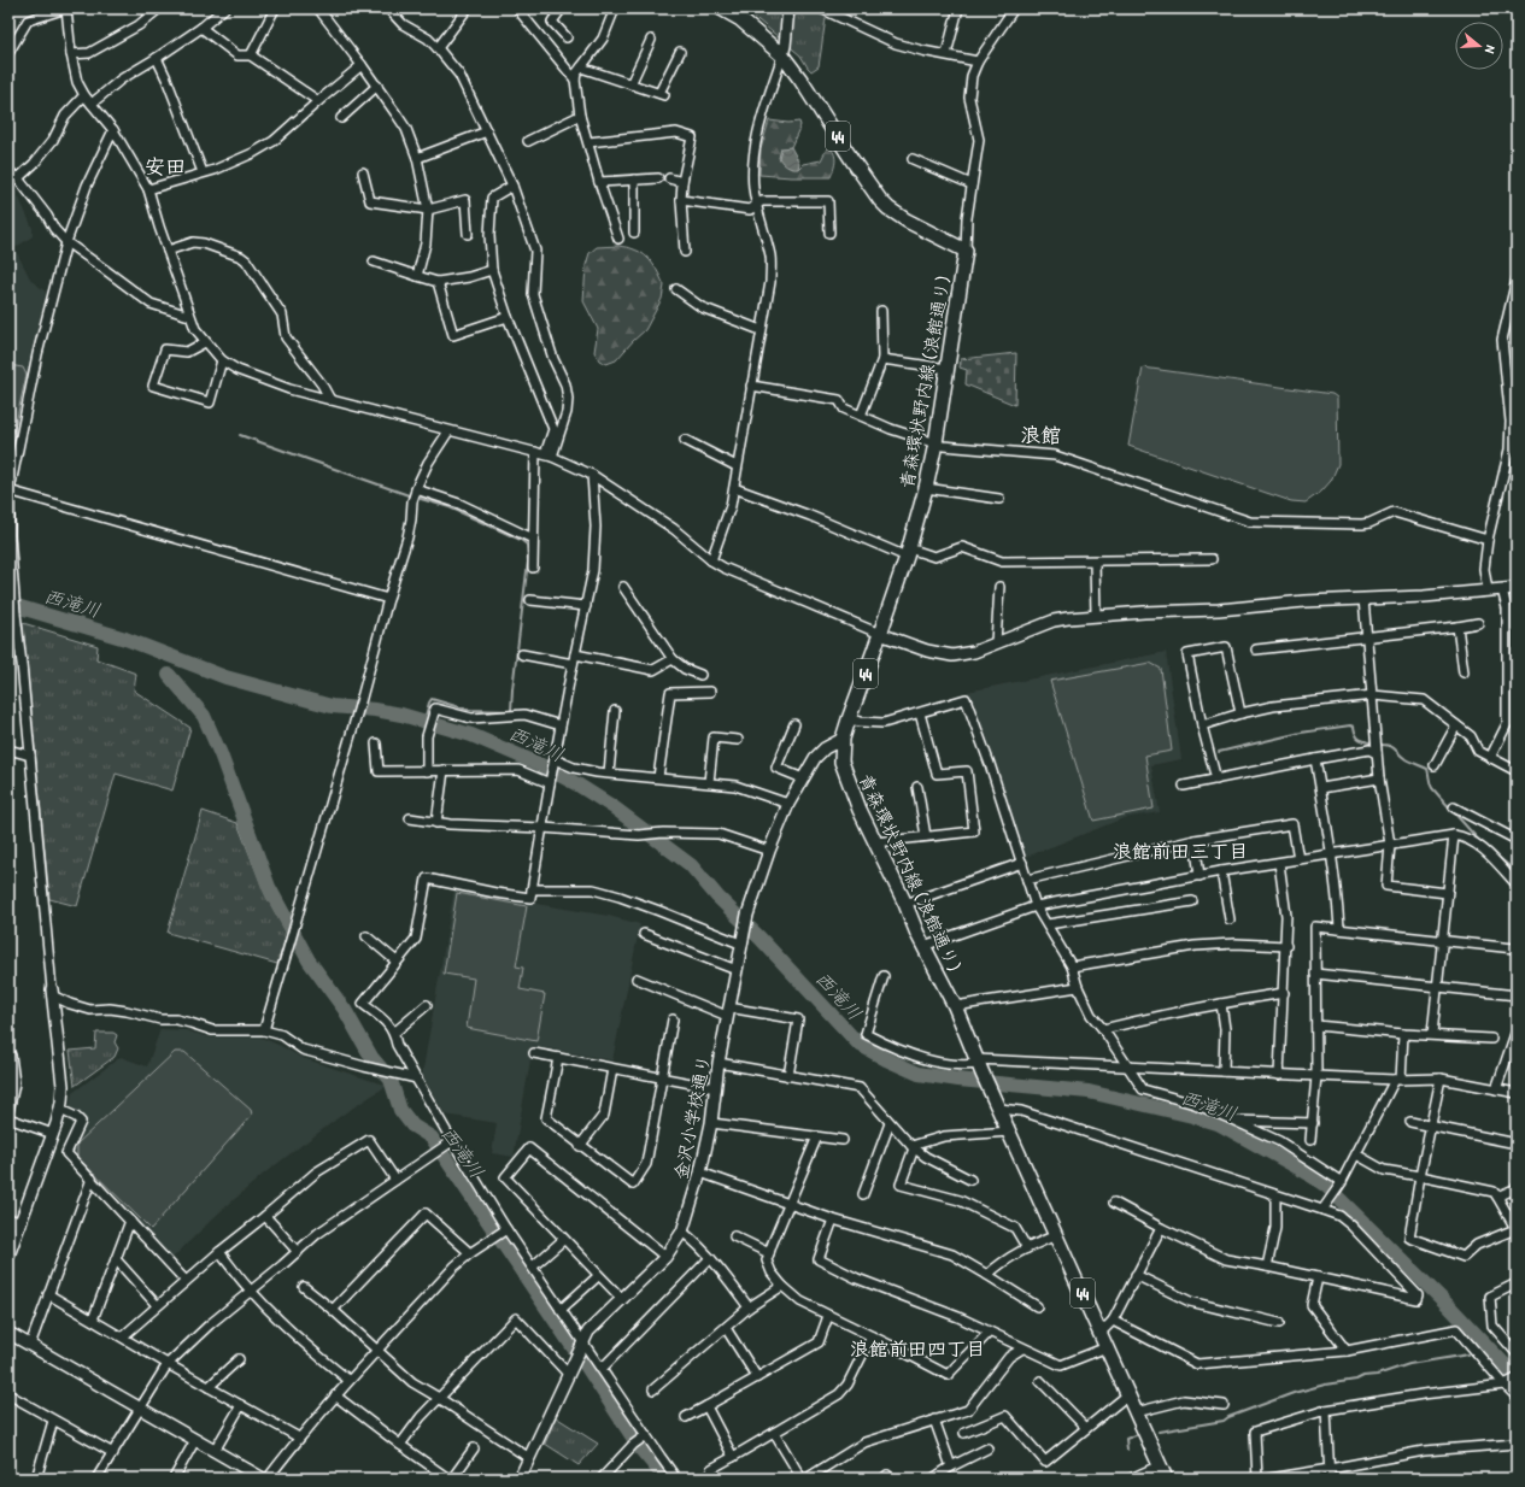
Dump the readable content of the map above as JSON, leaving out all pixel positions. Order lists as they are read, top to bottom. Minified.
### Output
{"streets":{"main road":["44","青森環状野内線 (浪館通り)"],"street":["金沢小学校通り"]},"crossings":[["44","青森環状野内線 (浪館通り)"],["青森環状野内線 (浪館通り)","金沢小学校通り"]],"districts":["安田","浪館","浪館前田三丁目","浪館前田四丁目"],"water":["西滝川"],"north":"right"}
